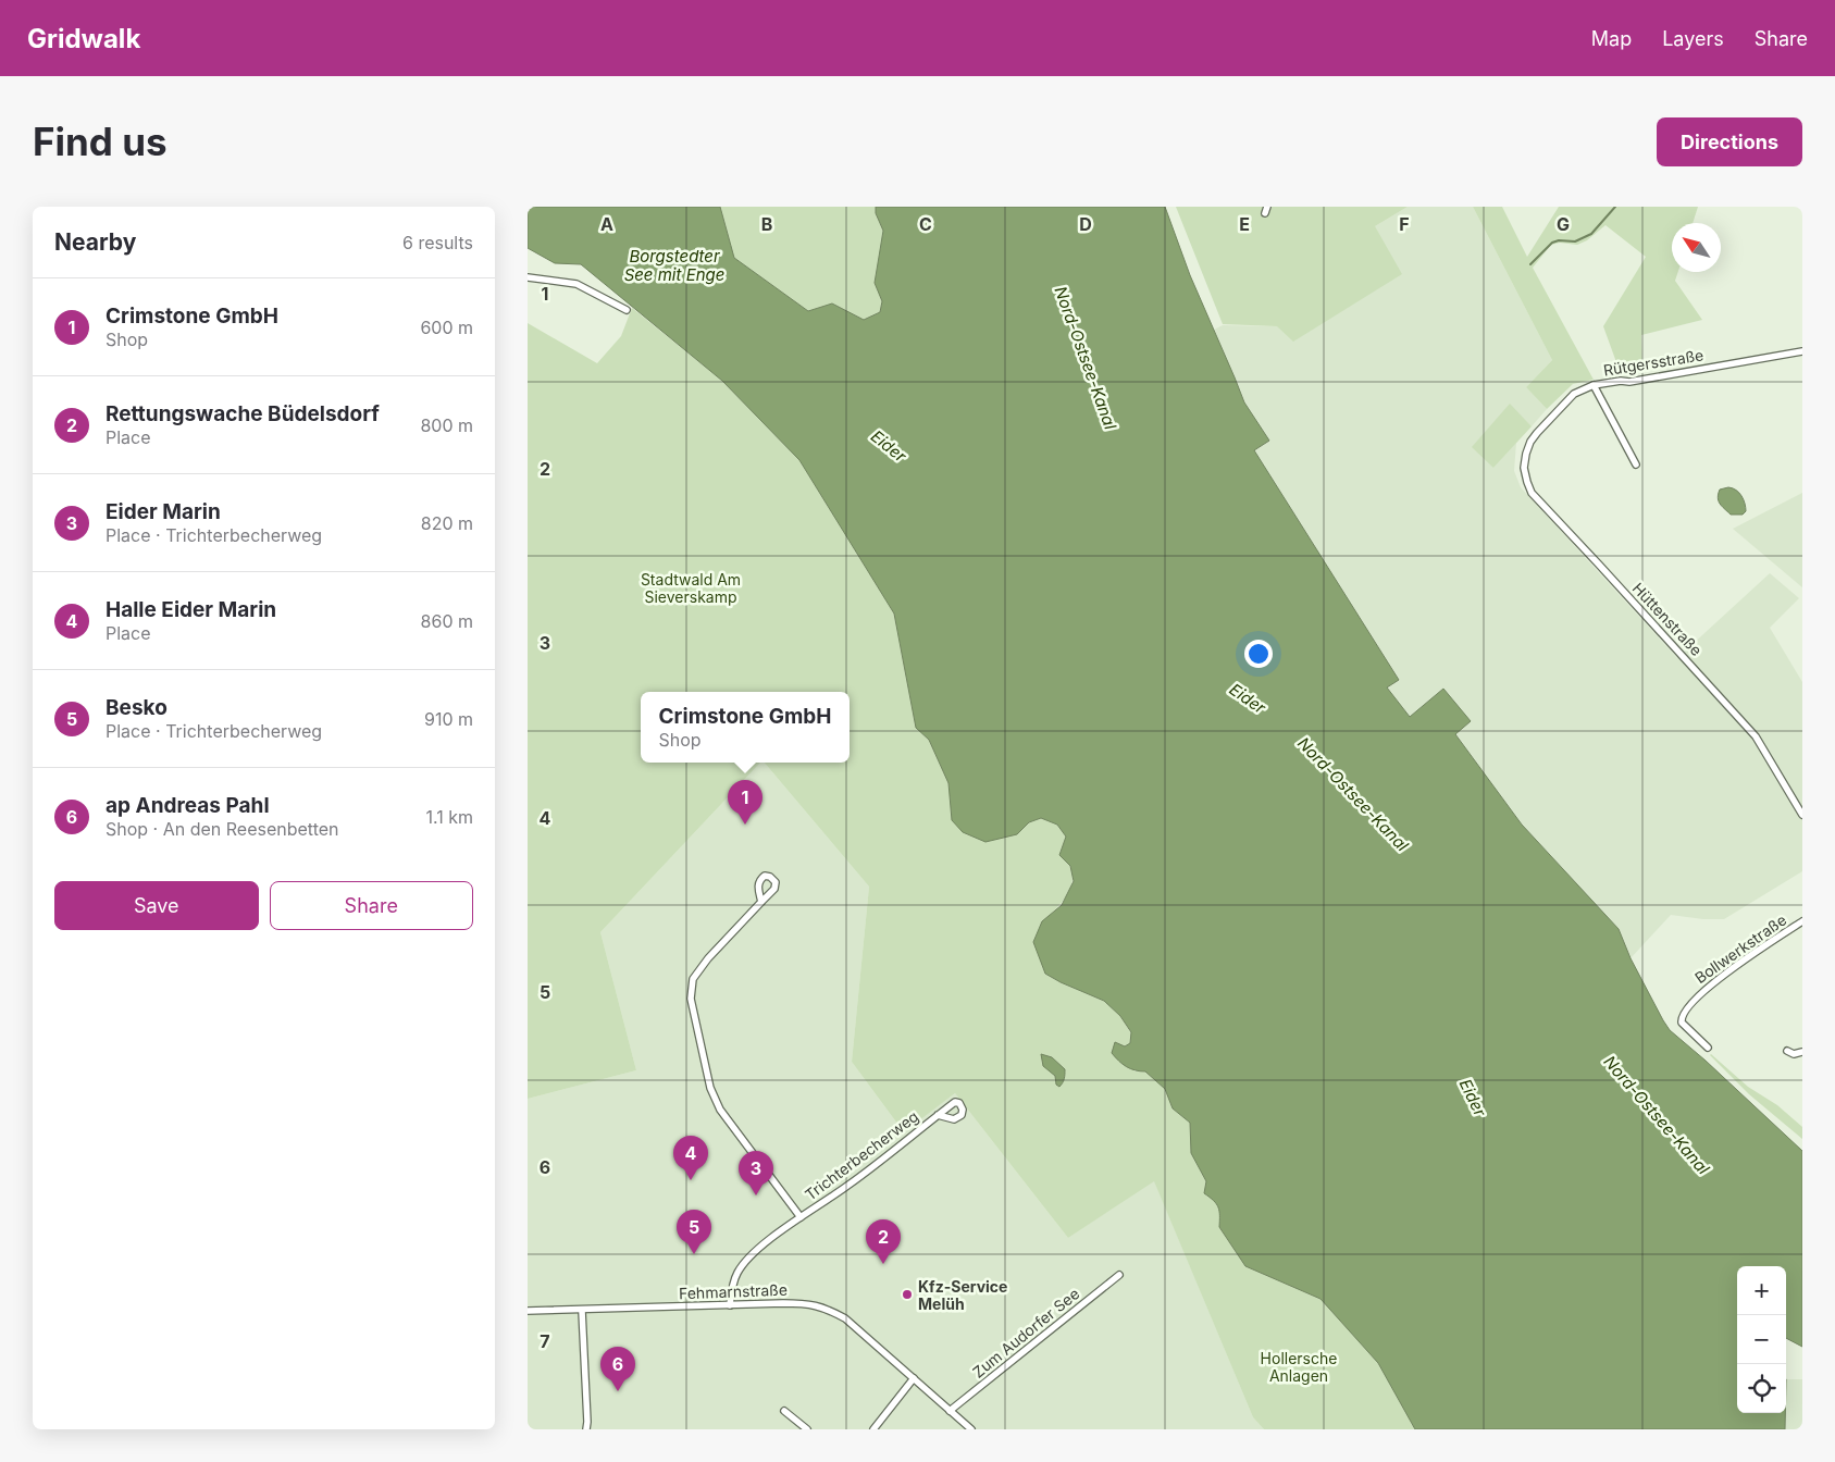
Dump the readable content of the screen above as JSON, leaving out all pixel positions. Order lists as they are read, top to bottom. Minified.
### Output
{"streets":{"street":["Rütgersstraße","Hüttenstraße","Bollwerkstraße","Trichterbecherweg","Fehmarnstraße","Zum Audorfer See"]},"crossings":[["Rütgersstraße","Hüttenstraße"],["Trichterbecherweg","Fehmarnstraße"],["Fehmarnstraße","Zum Audorfer See"]],"water":["Borgstedter See mit Enge","Nord-Ostsee-Kanal","Eider"],"parks":["Stadtwald Am Sieverskamp","Hollersche Anlagen"],"places":["Kfz-Service Melüh"],"north":"top left","page":{"header":"Gridwalk","nav":["Map","Layers","Share"],"buttons":["Directions",["Save","Share"]],"title":"Find us","heading":["Nearby","6 results"],"list":[{"mark":"1","name":"Crimstone GmbH","note":"Shop","value":"600 m"},{"mark":"2","name":"Rettungswache Büdelsdorf","note":"Place","value":"800 m"},{"mark":"3","name":"Eider Marin","note":"Place · Trichterbecherweg","value":"820 m"},{"mark":"4","name":"Halle Eider Marin","note":"Place","value":"860 m"},{"mark":"5","name":"Besko","note":"Place · Trichterbecherweg","value":"910 m"},{"mark":"6","name":"ap Andreas Pahl","note":"Shop · An den Reesenbetten","value":"1.1 km"}],"popup":["Crimstone GmbH","Shop"],"pins":["1","4","3","5","2","6"],"map_buttons":["+","−"]},"grid":{"columns":["A","B","C","D","E","F","G"],"rows":["1","2","3","4","5","6","7"]}}
